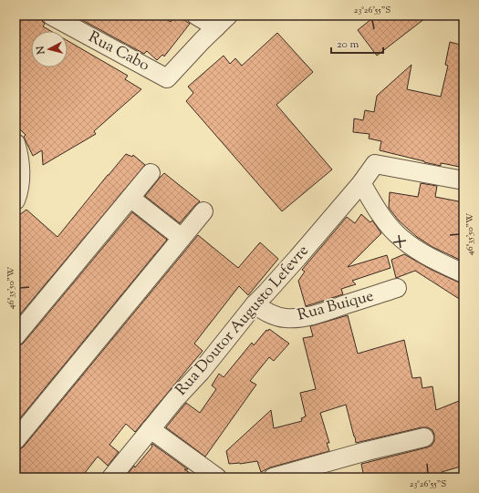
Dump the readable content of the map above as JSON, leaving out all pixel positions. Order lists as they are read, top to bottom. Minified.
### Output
{"streets":{"street":["Rua Cabo","Rua Buique","Rua Doutor Augusto Lefevre"]},"crossings":[["Rua Buique","Rua Doutor Augusto Lefevre"]],"scale_bar":"20 m","north":"left","coordinates":["23°26'55\"S","46°35'50\"W"]}
